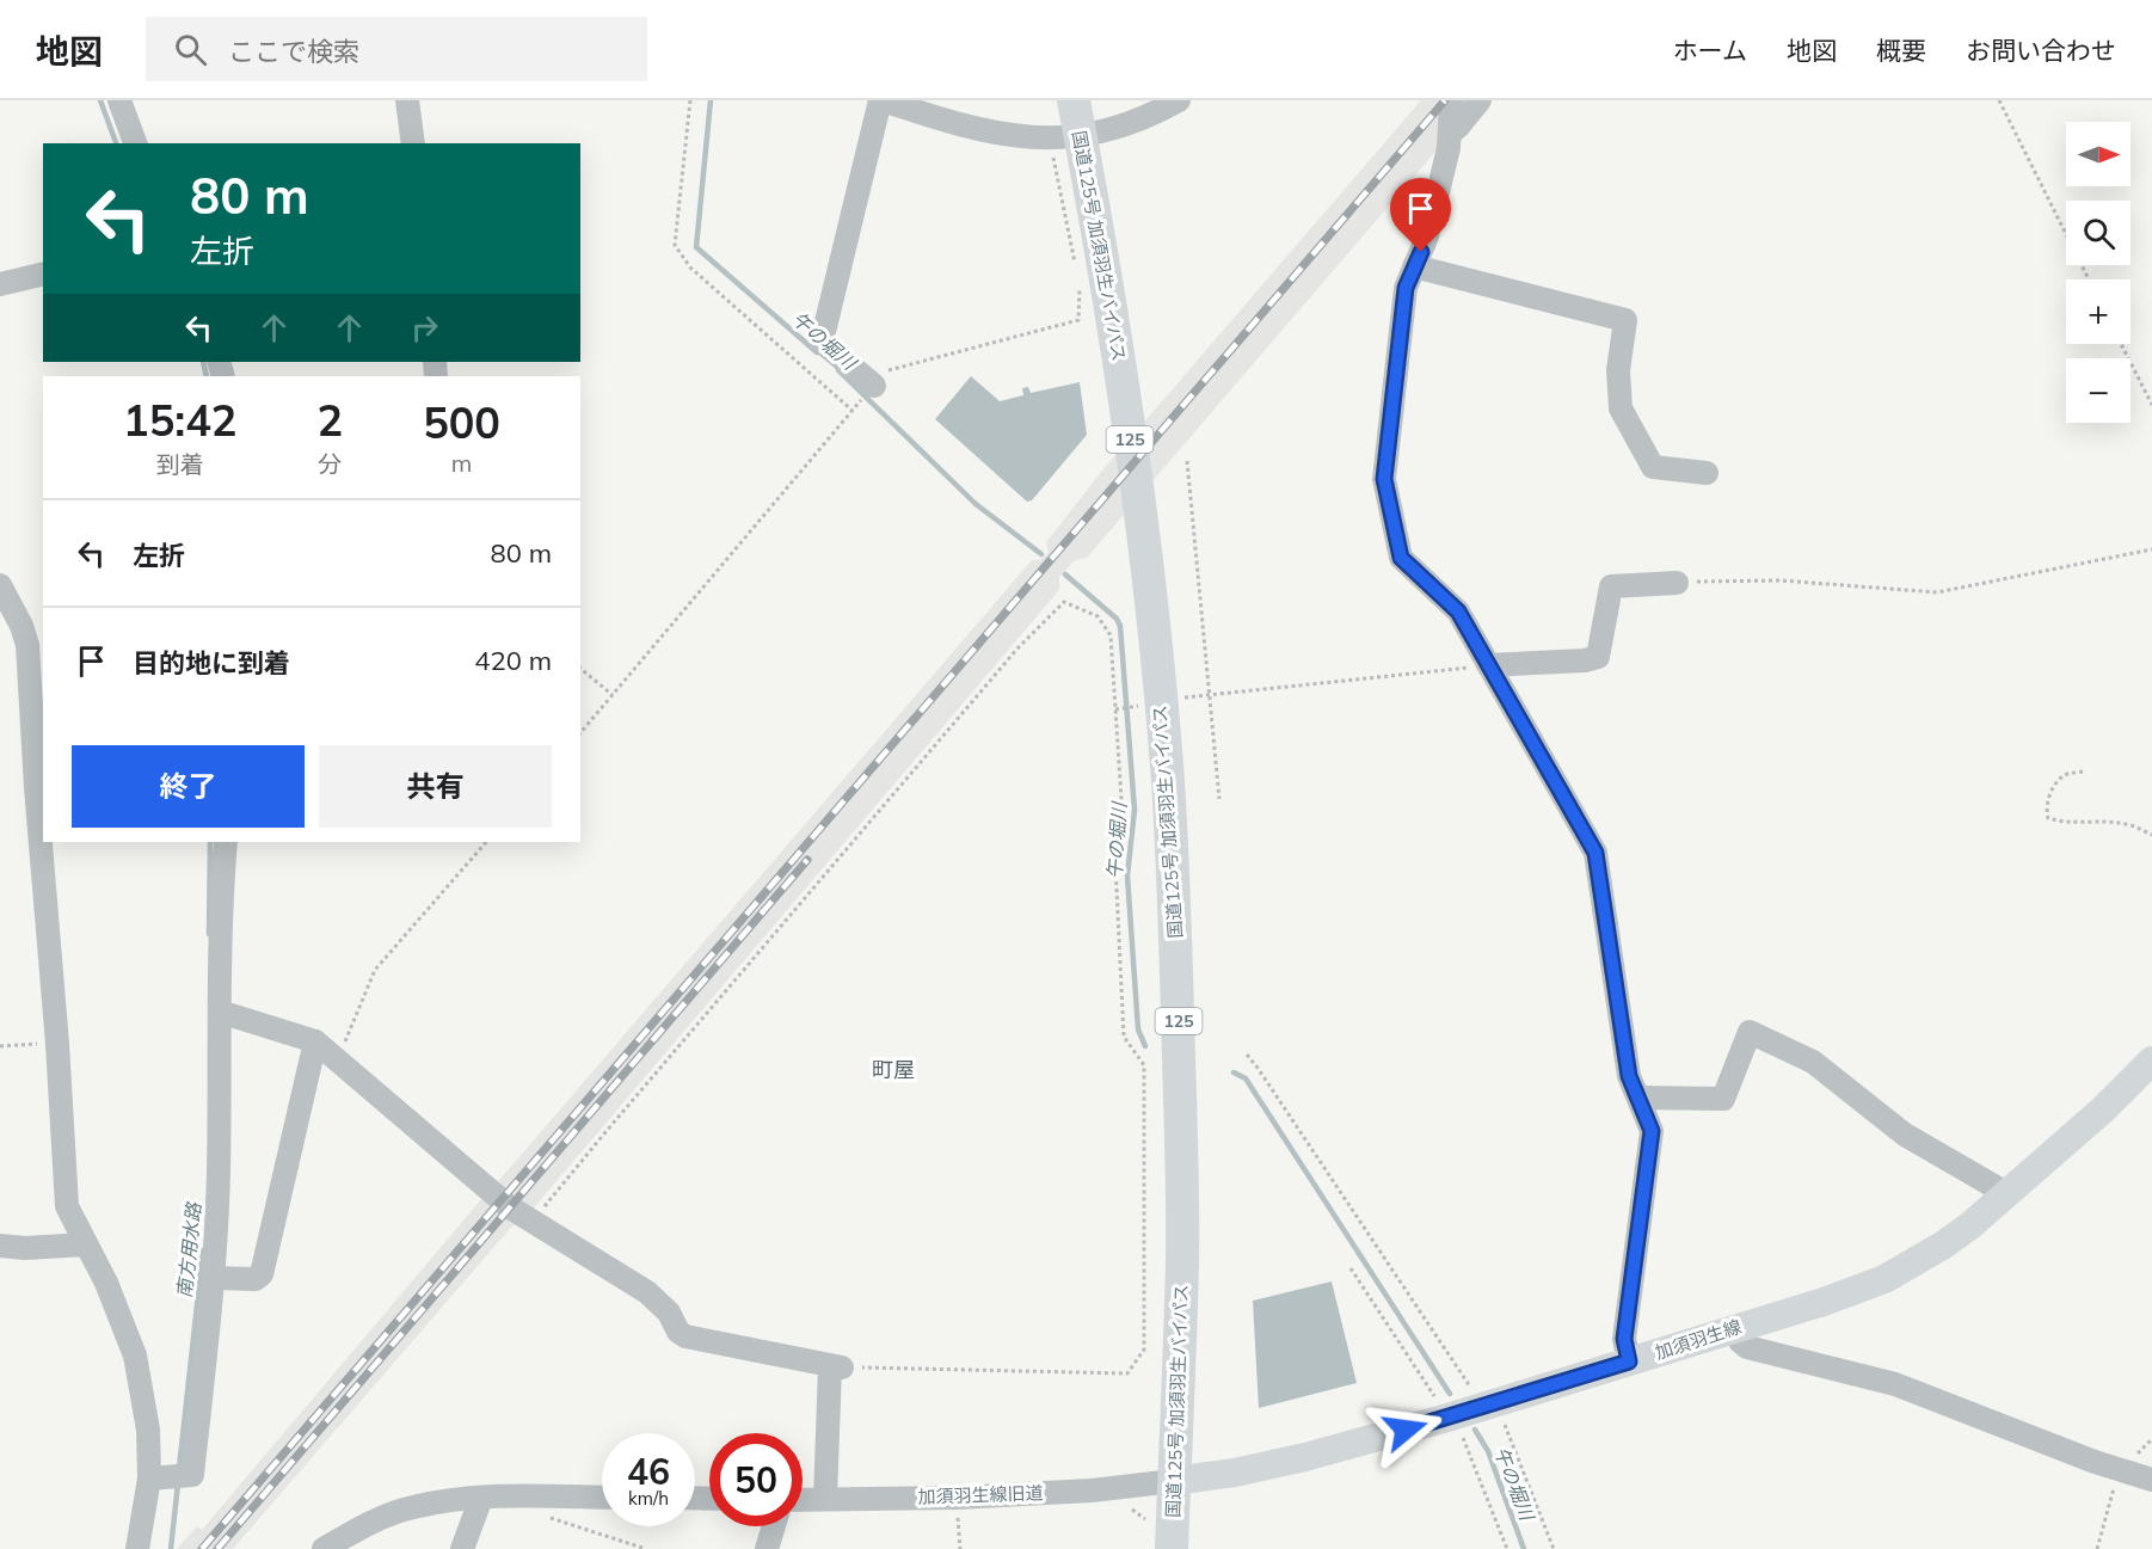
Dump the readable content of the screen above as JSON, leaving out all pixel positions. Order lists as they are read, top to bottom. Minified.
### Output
{"streets":{"highway":["国道125号 加須羽生バイパス","125"],"main road":["加須羽生線"],"street":["加須羽生線旧道"]},"crossings":[["国道125号 加須羽生バイパス","加須羽生線"],["国道125号 加須羽生バイパス","加須羽生線旧道"],["加須羽生線","加須羽生線旧道"]],"districts":["町屋"],"water":["午の堀川","南方用水路"],"north":"right","page":{"header":"地図","search":"ここで検索","nav":["ホーム","地図","概要","お問い合わせ"],"map_buttons":["+","−"],"turn":["80 m","左折"],"eta":["15:42","到着","2","分","500","m"],"list":[{"name":"左折","value":"80 m"},{"name":"目的地に到着","value":"420 m"}],"buttons":["終了","共有"],"speed":"46 km/h","limit":"50"}}
